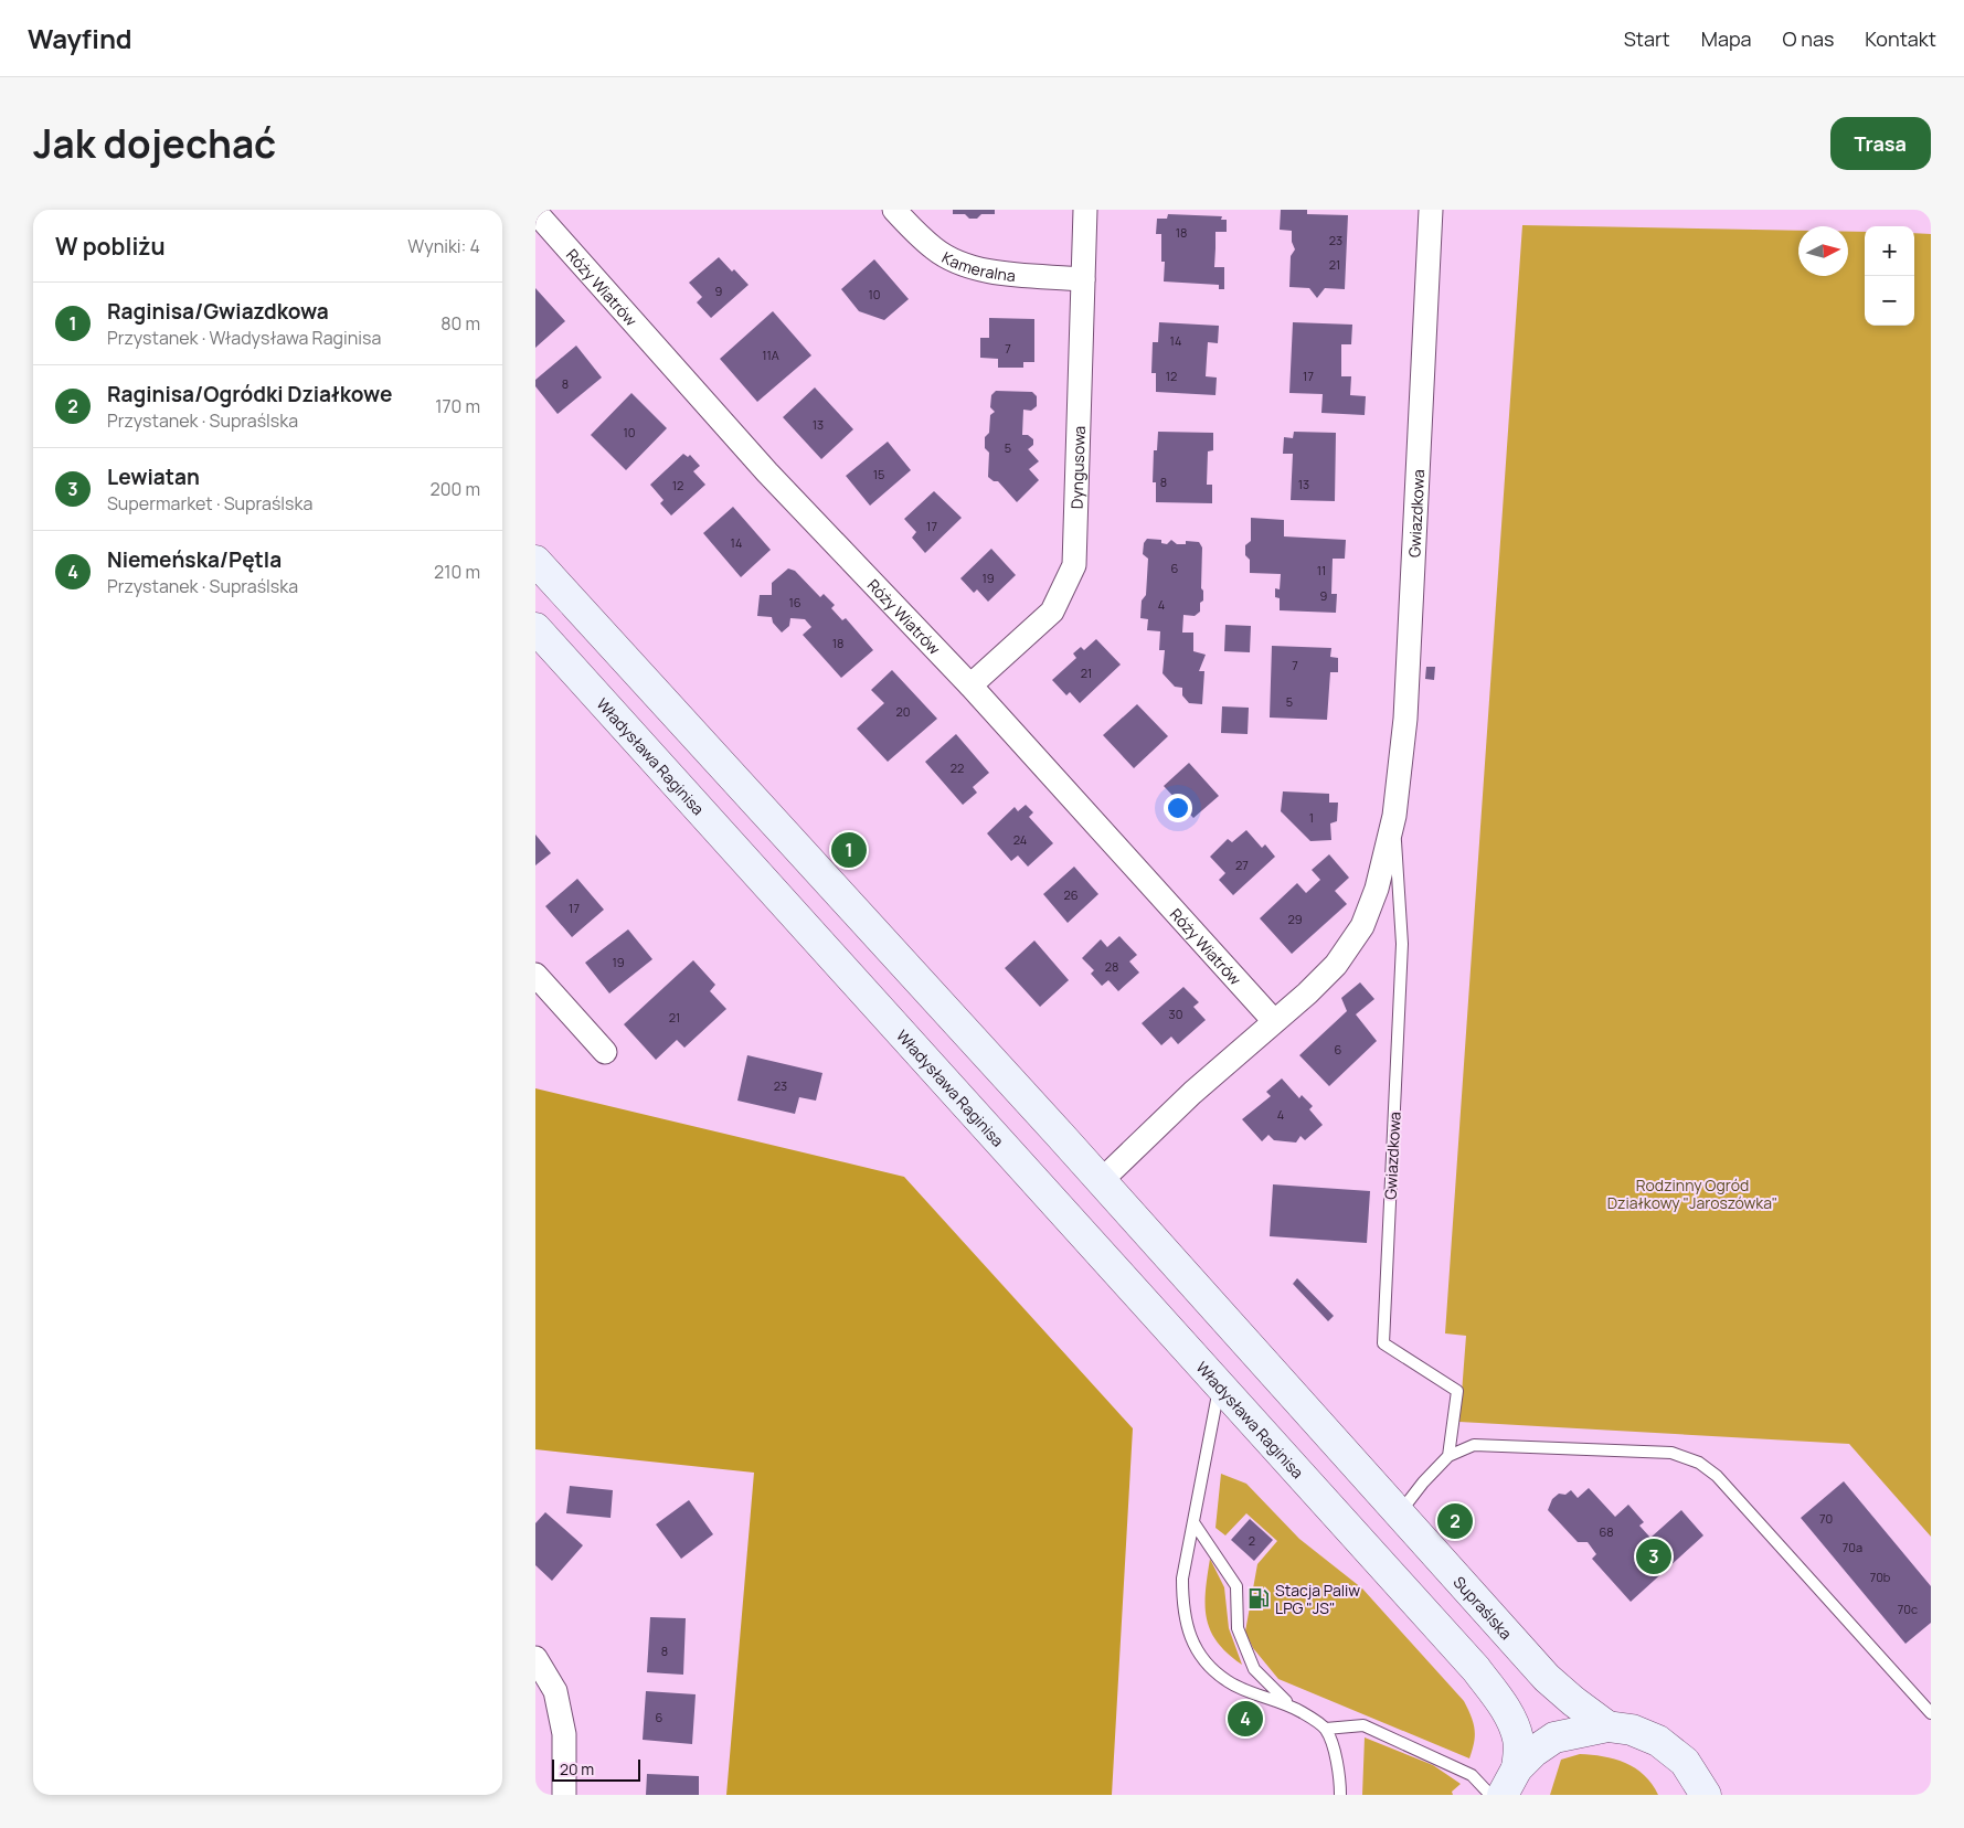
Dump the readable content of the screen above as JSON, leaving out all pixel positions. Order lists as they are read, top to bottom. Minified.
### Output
{"streets":{"main road":["Władysława Raginisa","Supraślska"],"street":["Kameralna","Róży Wiatrów","Dyngusowa","Gwiazdkowa"]},"crossings":[["Kameralna","Dyngusowa"],["Róży Wiatrów","Dyngusowa"],["Róży Wiatrów","Gwiazdkowa"],["Gwiazdkowa","Supraślska"]],"parks":["Rodzinny Ogród Działkowy \"Jaroszówka\""],"places":{"fuel station":["Stacja Paliw LPG \"JS\""]},"house_numbers":["18","23","21","9","10","14","7","11A","12","17","8","13","10","5","15","8","13","12","17","14","6","11","19","9","16","4","18","7","21","5","20","22","1","24","27","26","17","29","19","28","30","21","6","23","4","70","68","2","70a","70b","70c","8","6"],"scale_bar":"20 m","north":"right","page":{"header":"Wayfind","nav":["Start","Mapa","O nas","Kontakt"],"title":"Jak dojechać","buttons":"Trasa","heading":["W pobliżu","Wyniki: 4"],"map_buttons":["+","−"],"list":[{"mark":"1","name":"Raginisa/Gwiazdkowa","note":"Przystanek · Władysława Raginisa","value":"80 m"},{"mark":"2","name":"Raginisa/Ogródki Działkowe","note":"Przystanek · Supraślska","value":"170 m"},{"mark":"3","name":"Lewiatan","note":"Supermarket · Supraślska","value":"200 m"},{"mark":"4","name":"Niemeńska/Pętla","note":"Przystanek · Supraślska","value":"210 m"}],"pins":["1","2","3","4"],"scale":"20 m"}}
